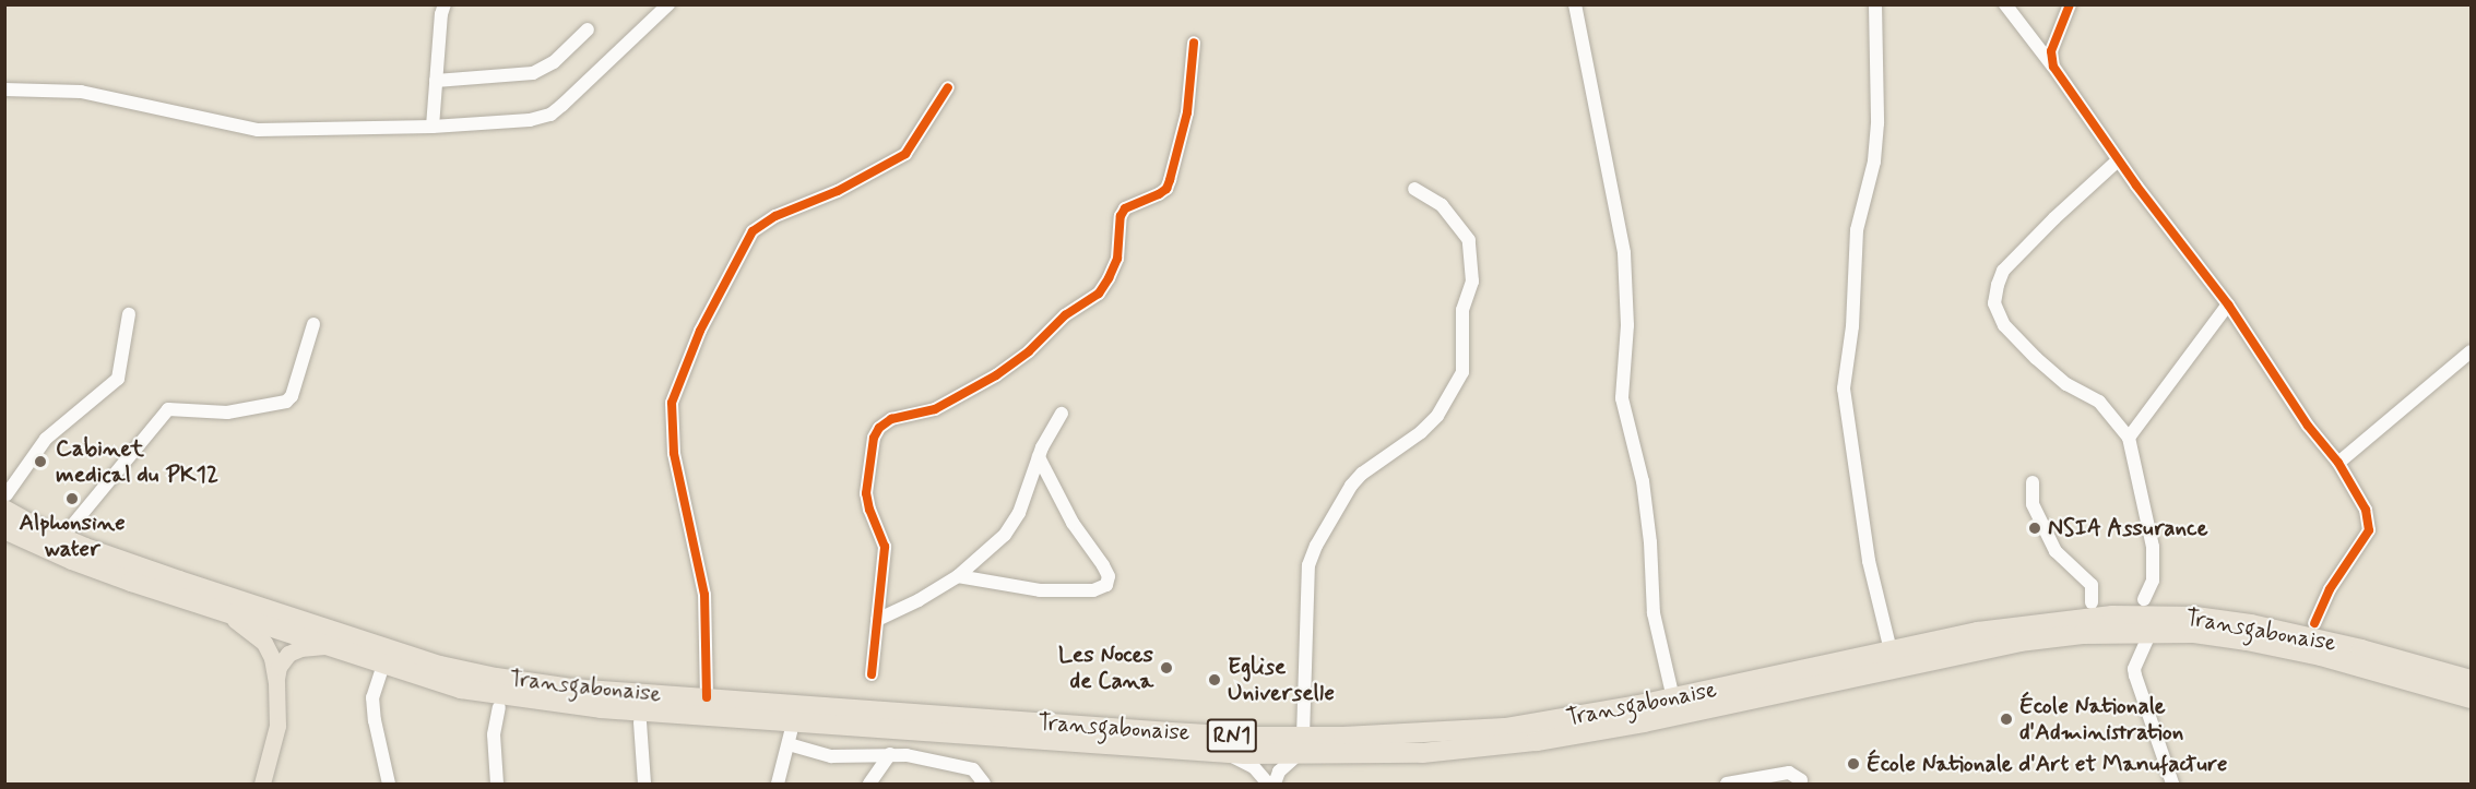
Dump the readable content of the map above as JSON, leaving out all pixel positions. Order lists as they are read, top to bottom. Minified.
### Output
{"streets":{"highway":["Transgabonaise","RN1"]},"places":["Cabinet medical du PK12","Alphonsine water","NSIA Assurance","Les Noces de Cana","Eglise Universelle","École Nationale d'Administration","École Nationale d'Art et Manufacture"]}
